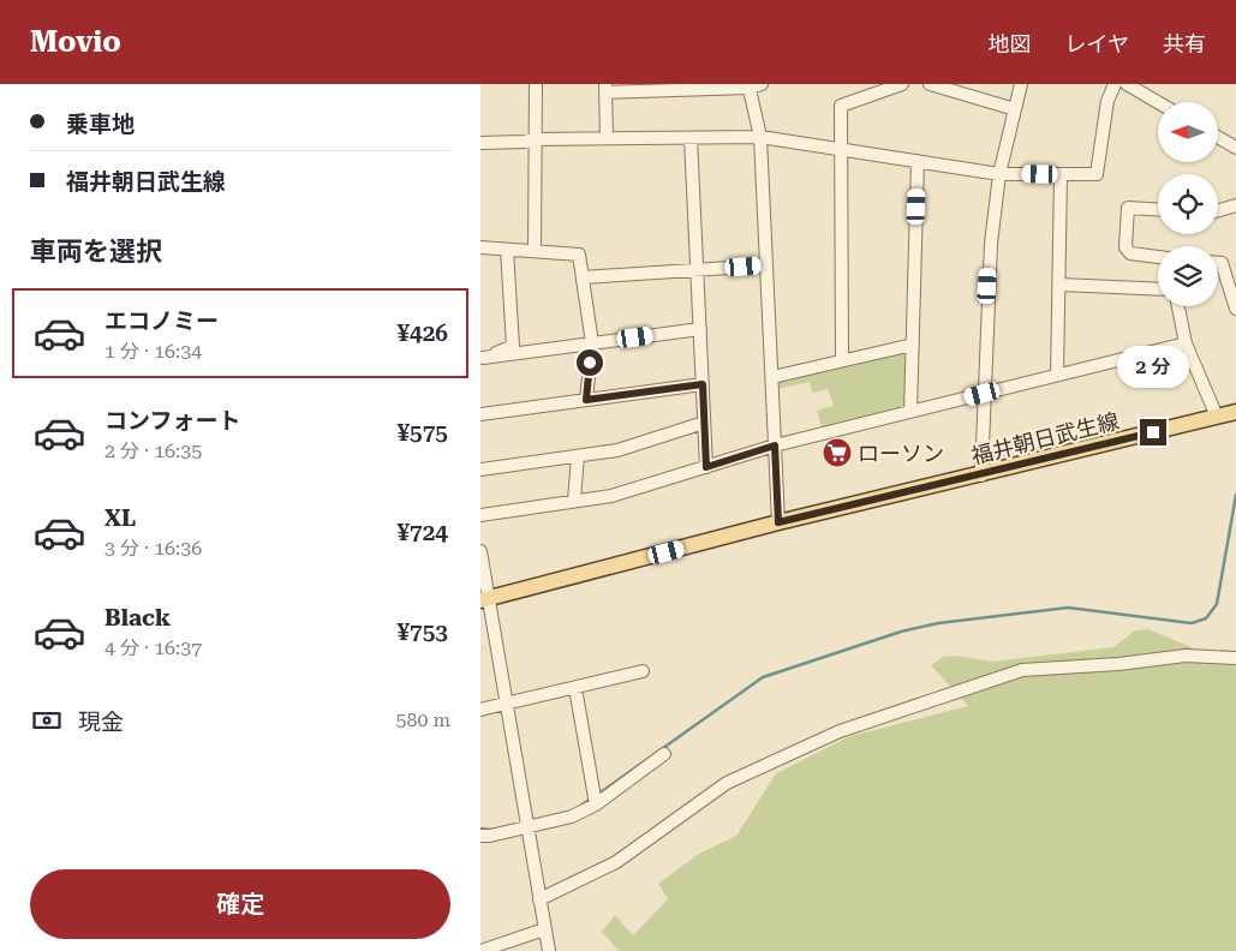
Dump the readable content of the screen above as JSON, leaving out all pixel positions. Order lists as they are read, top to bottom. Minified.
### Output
{"streets":{"main road":["福井朝日武生線"]},"places":{"supermarket":["ローソン"]},"north":"left","page":{"header":"Movio","nav":["地図","レイヤ","共有"],"banner":["乗車地","福井朝日武生線"],"heading":"車両を選択","list":[{"name":"エコノミー","note":"1 分 · 16:34","value":"¥426"},{"name":"コンフォート","note":"2 分 · 16:35","value":"¥575"},{"name":"XL","note":"3 分 · 16:36","value":"¥724"},{"name":"Black","note":"4 分 · 16:37","value":"¥753"}],"bubble":"2 分","pay":["現金","580 m"],"buttons":"確定"}}
